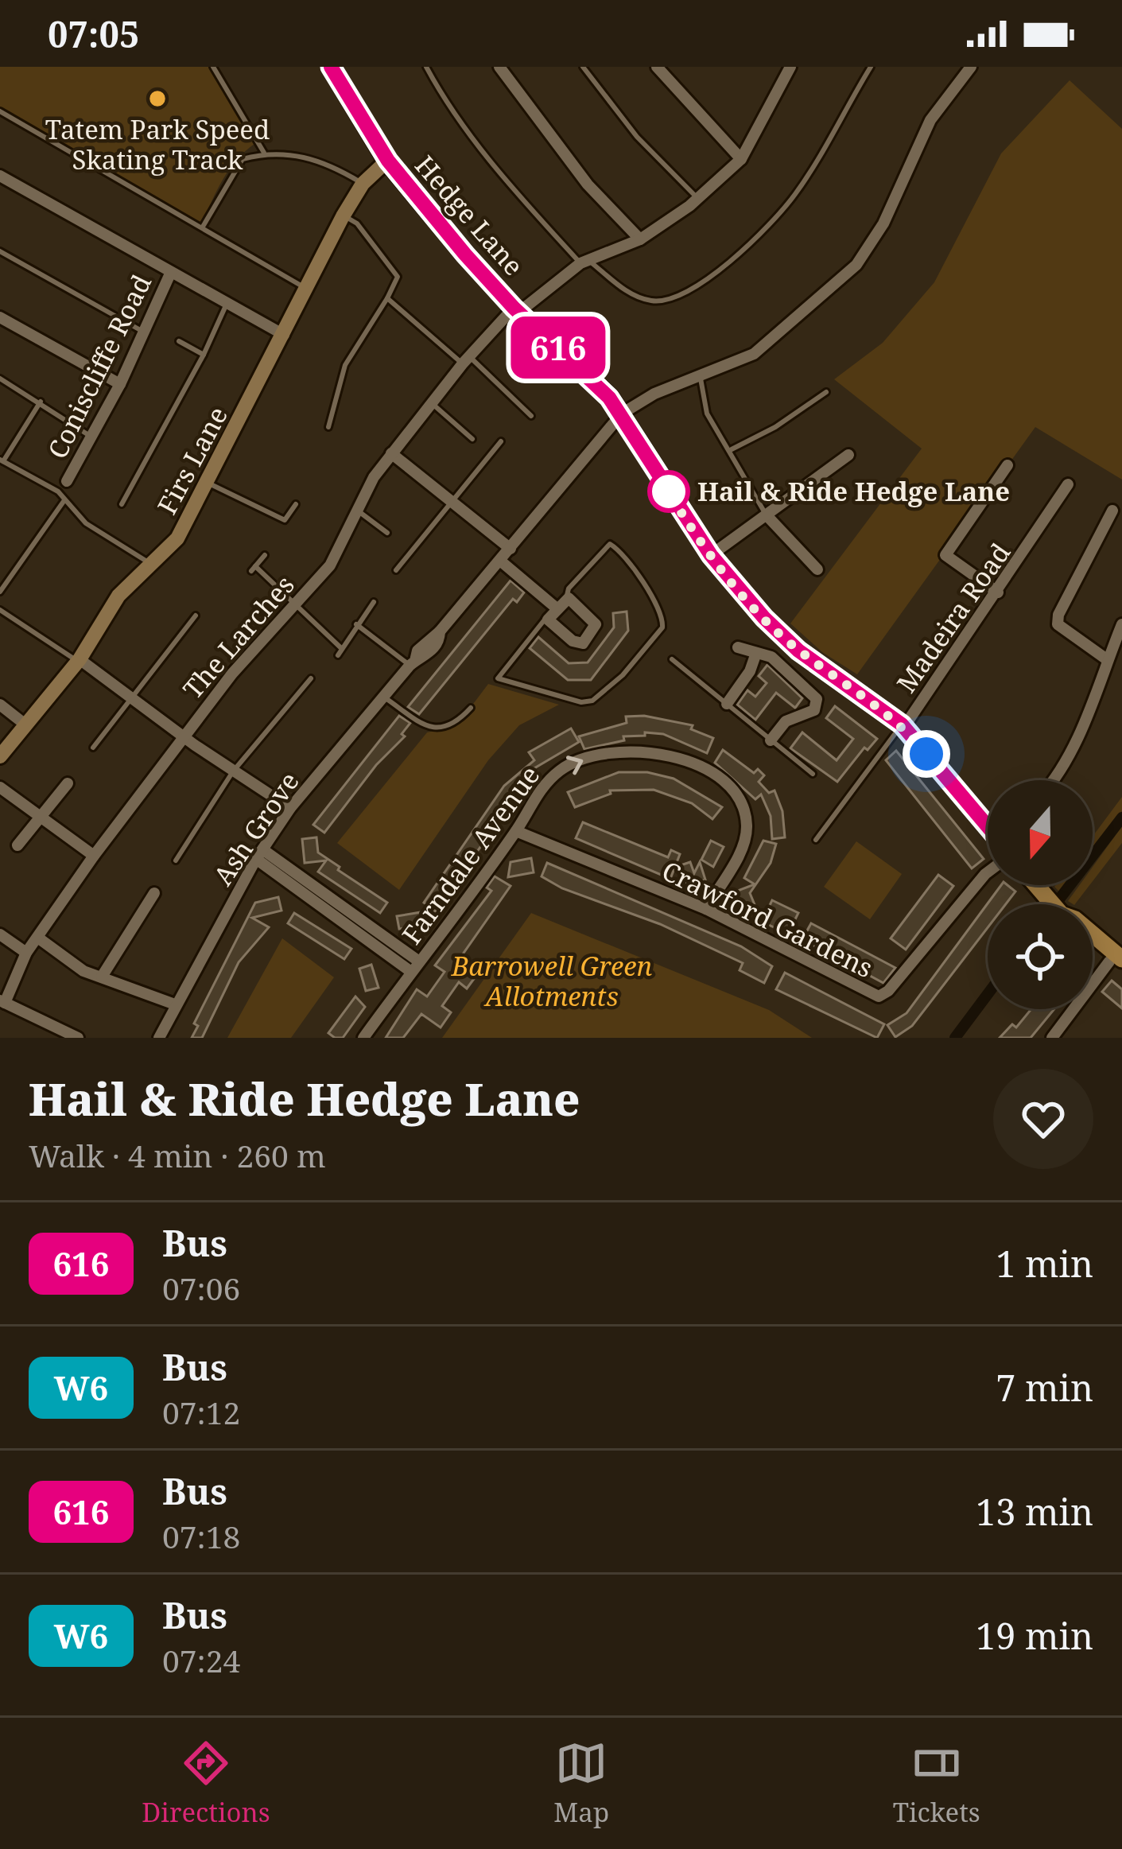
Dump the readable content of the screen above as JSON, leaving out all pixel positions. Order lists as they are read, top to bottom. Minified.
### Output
{"streets":{"main road":["Hedge Lane"],"street":["Coniscliffe Road","Firs Lane","Madeira Road","The Larches","Ash Grove","Farndale Avenue","Crawford Gardens"]},"crossings":[["Hedge Lane","Firs Lane"],["Hedge Lane","Madeira Road"],["Hedge Lane","The Larches"],["Hedge Lane","Ash Grove"],["Farndale Avenue","Crawford Gardens"]],"parks":["Barrowell Green Allotments"],"places":["Tatem Park Speed Skating Track","Hail & Ride Hedge Lane"],"lines":["bus line 616"],"north":"bottom","page":{"status":"07:05","on_map":"616","heading":["Hail & Ride Hedge Lane","Walk · 4 min · 260 m"],"list":[{"mark":"616","name":"Bus","note":"07:06","value":"1 min"},{"mark":"W6","name":"Bus","note":"07:12","value":"7 min"},{"mark":"616","name":"Bus","note":"07:18","value":"13 min"},{"mark":"W6","name":"Bus","note":"07:24","value":"19 min"}],"tabs":["Directions","Map","Tickets"]}}
